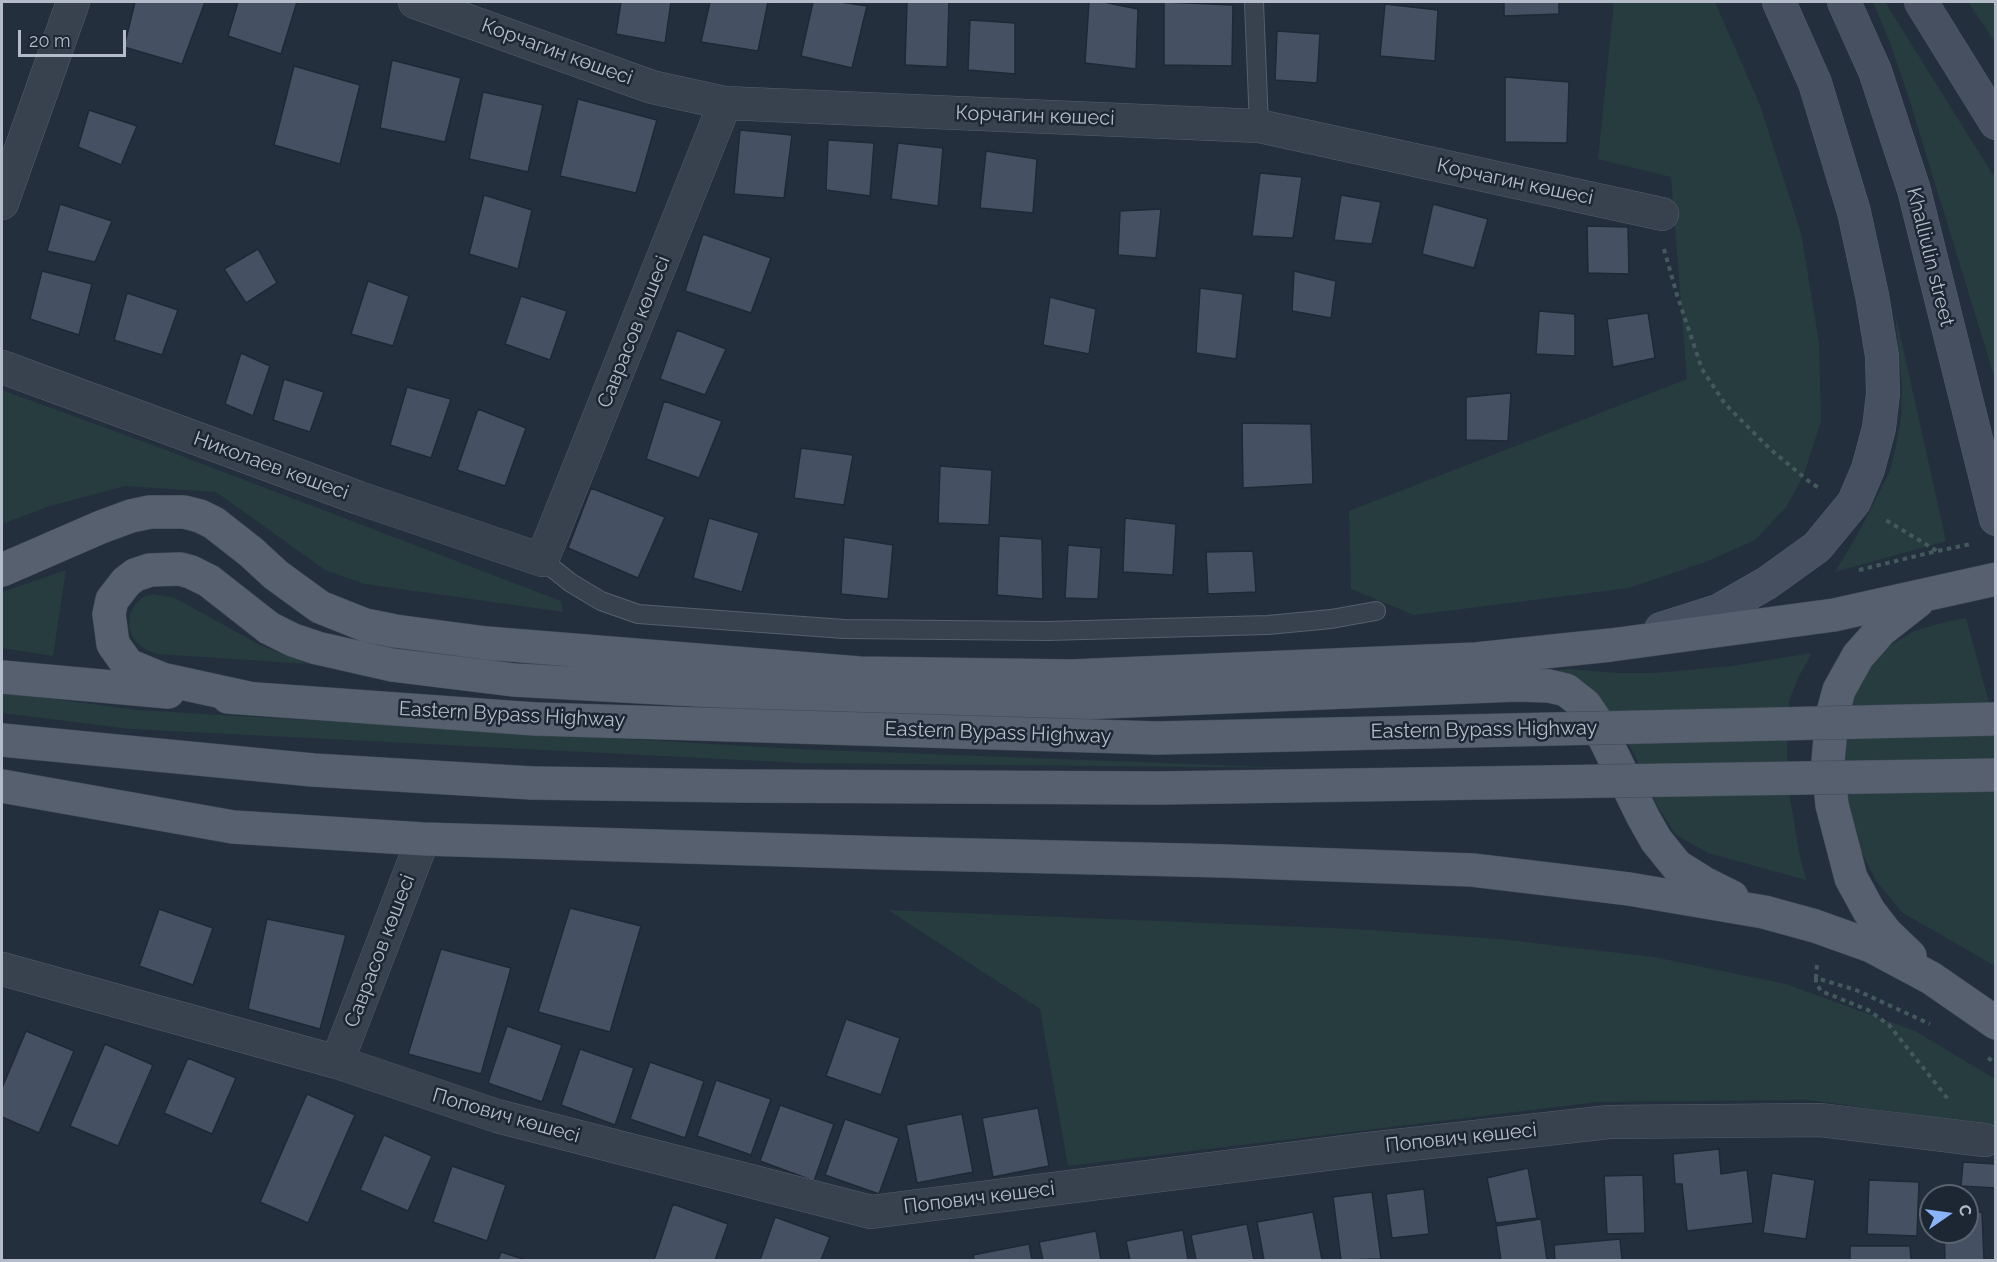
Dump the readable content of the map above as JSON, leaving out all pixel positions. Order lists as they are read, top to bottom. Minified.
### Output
{"streets":{"main road":["Khalliulin street","Eastern Bypass Highway"],"street":["Корчагин көшесі","Саврасов көшесі","Николаев көшесі","Попович көшесі"]},"crossings":[["Корчагин көшесі","Саврасов көшесі"],["Саврасов көшесі","Николаев көшесі"],["Саврасов көшесі","Попович көшесі"]],"scale_bar":"20 m","north":"right"}
